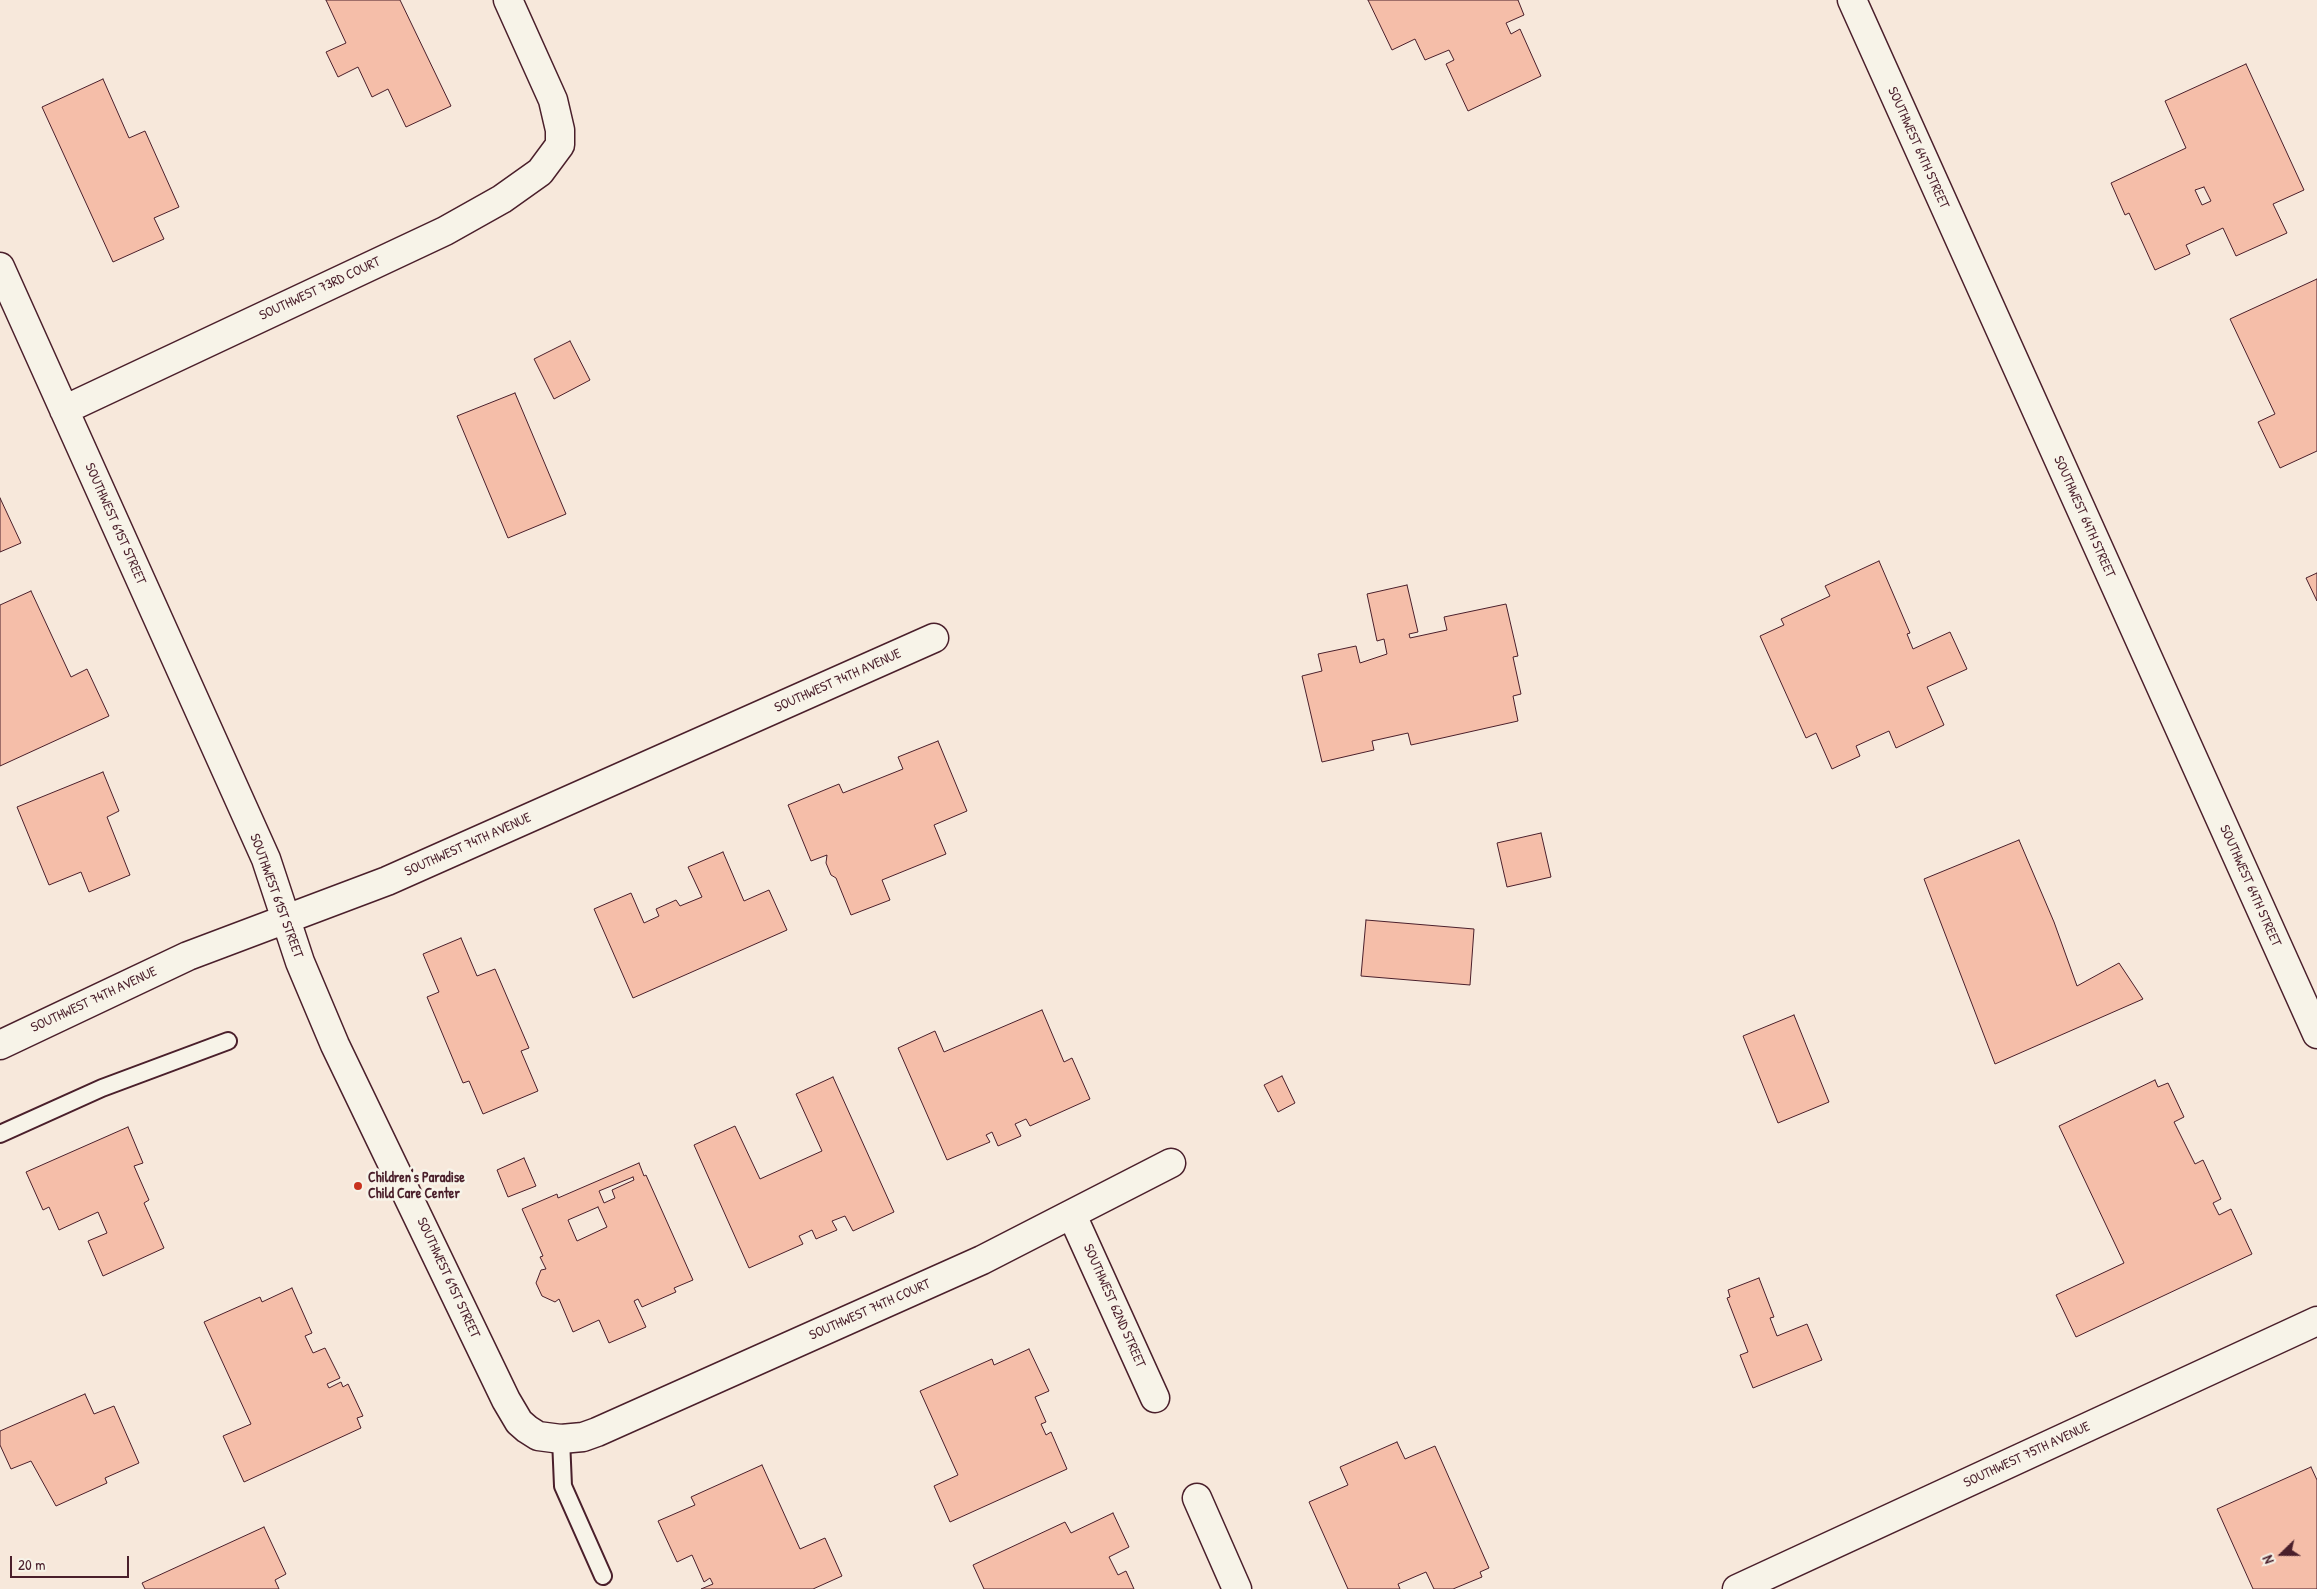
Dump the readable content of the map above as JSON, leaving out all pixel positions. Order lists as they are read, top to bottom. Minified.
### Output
{"streets":{"street":["SOUTHWEST 64TH STREET","SOUTHWEST 73RD COURT","SOUTHWEST 61ST STREET","SOUTHWEST 74TH AVENUE","SOUTHWEST 62ND STREET","SOUTHWEST 74TH COURT","SOUTHWEST 75TH AVENUE"]},"crossings":[["SOUTHWEST 73RD COURT","SOUTHWEST 61ST STREET"],["SOUTHWEST 61ST STREET","SOUTHWEST 74TH AVENUE"],["SOUTHWEST 61ST STREET","SOUTHWEST 74TH COURT"],["SOUTHWEST 62ND STREET","SOUTHWEST 74TH COURT"]],"places":["Children's Paradise Child Care Center"],"scale_bar":"20 m","north":"left"}
